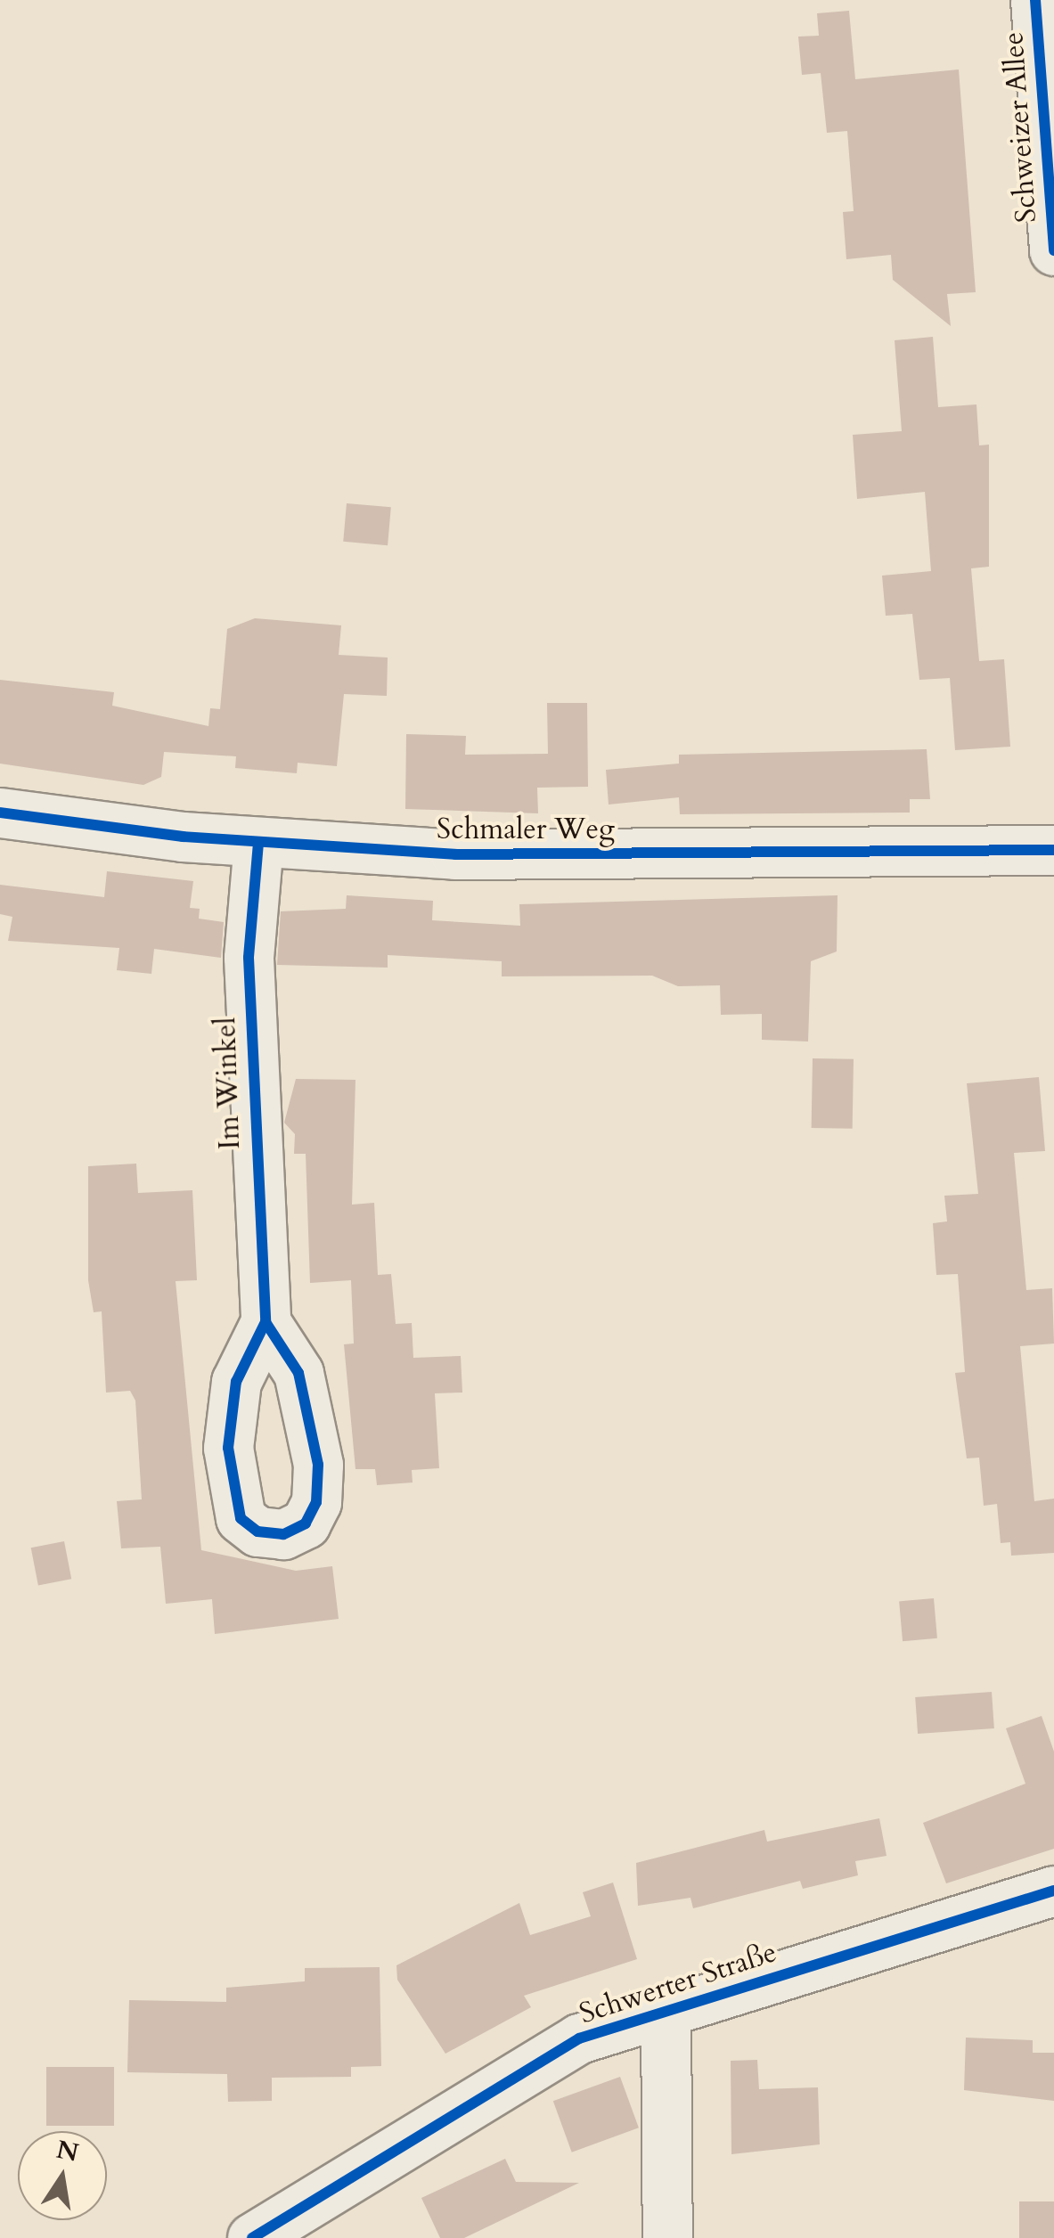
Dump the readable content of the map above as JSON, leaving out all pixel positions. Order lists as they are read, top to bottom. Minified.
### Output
{"streets":{"street":["Schweizer Allee","Schmaler Weg","Im Winkel","Schwerter Straße"]},"crossings":[["Schmaler Weg","Im Winkel"]],"north":"top"}
